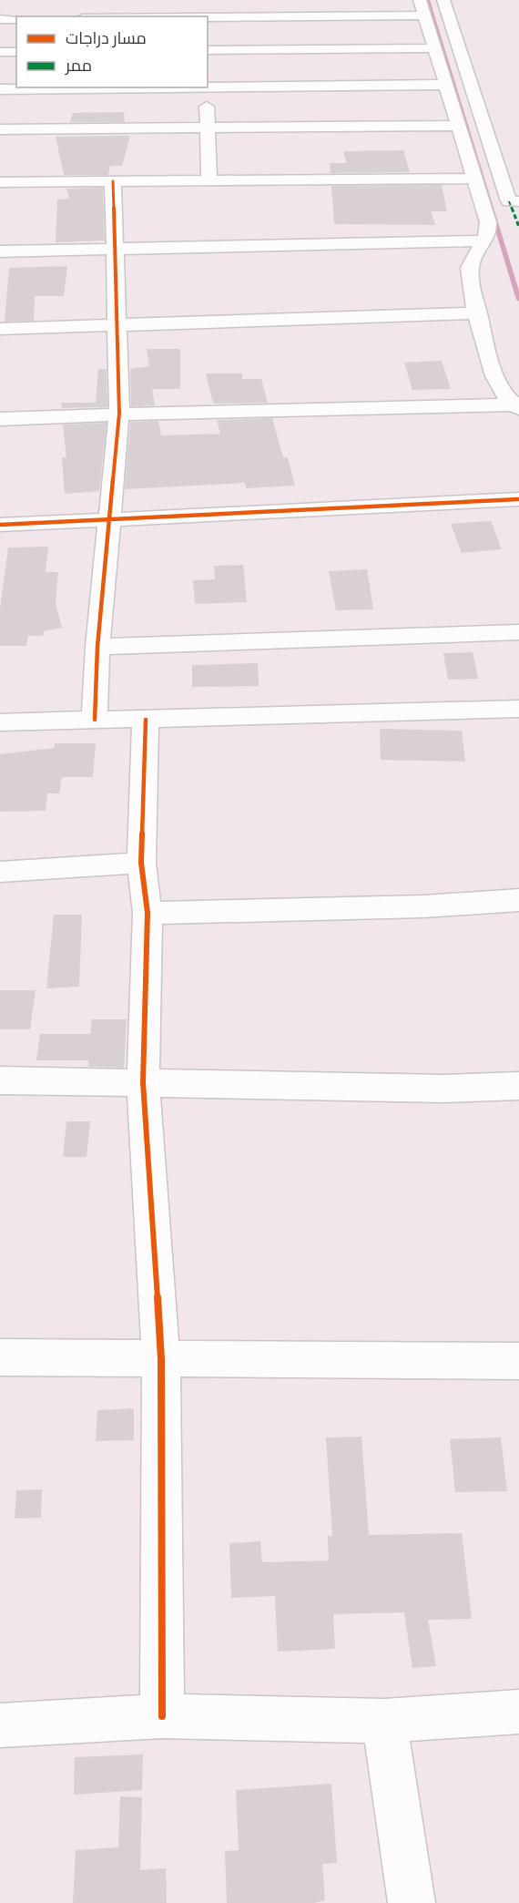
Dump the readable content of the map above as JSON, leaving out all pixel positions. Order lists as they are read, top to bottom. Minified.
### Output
{"legend":["مسار دراجات","ممر"]}
